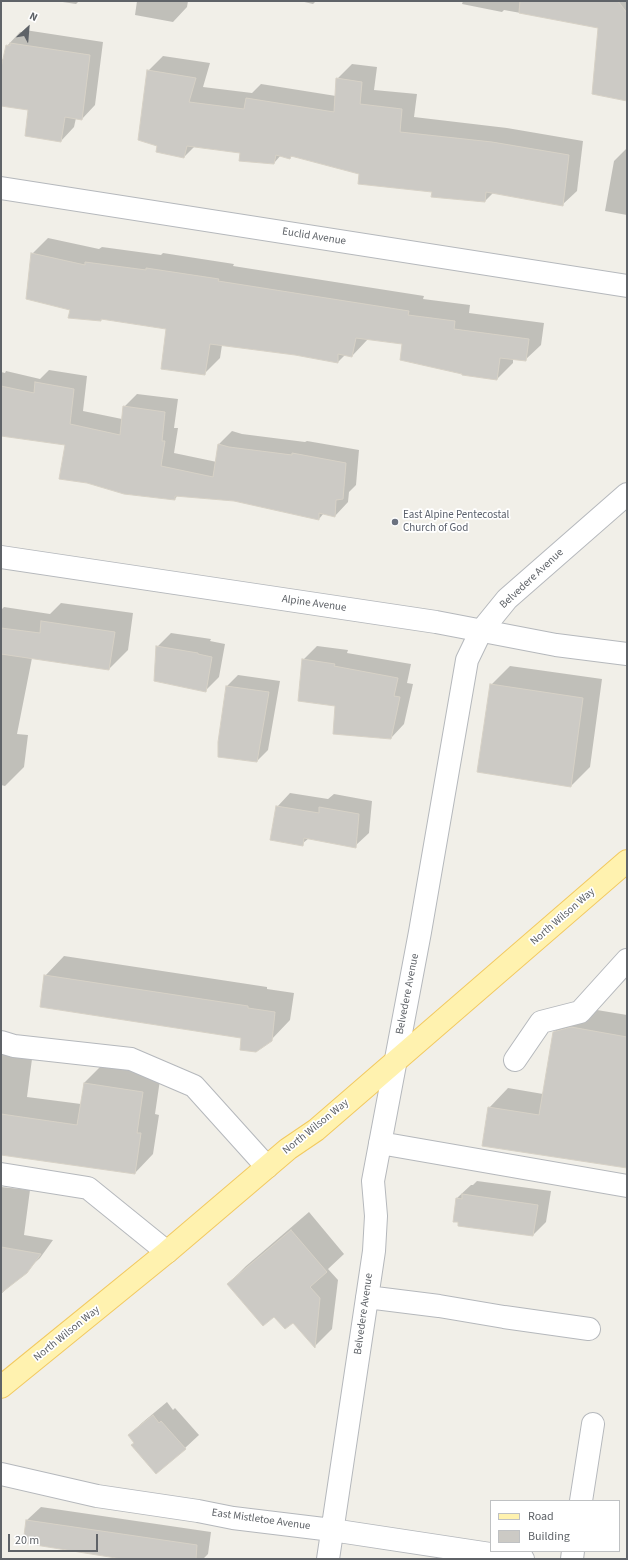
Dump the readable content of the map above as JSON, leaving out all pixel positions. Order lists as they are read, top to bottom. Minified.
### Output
{"streets":{"main road":["North Wilson Way"],"street":["Euclid Avenue","Belvedere Avenue","Alpine Avenue","East Mistletoe Avenue"]},"crossings":[["Belvedere Avenue","Alpine Avenue"],["Belvedere Avenue","North Wilson Way"],["Belvedere Avenue","East Mistletoe Avenue"]],"places":["East Alpine Pentecostal Church of God"],"legend":["Road","Building"],"scale_bar":"20 m","north":"top right"}
